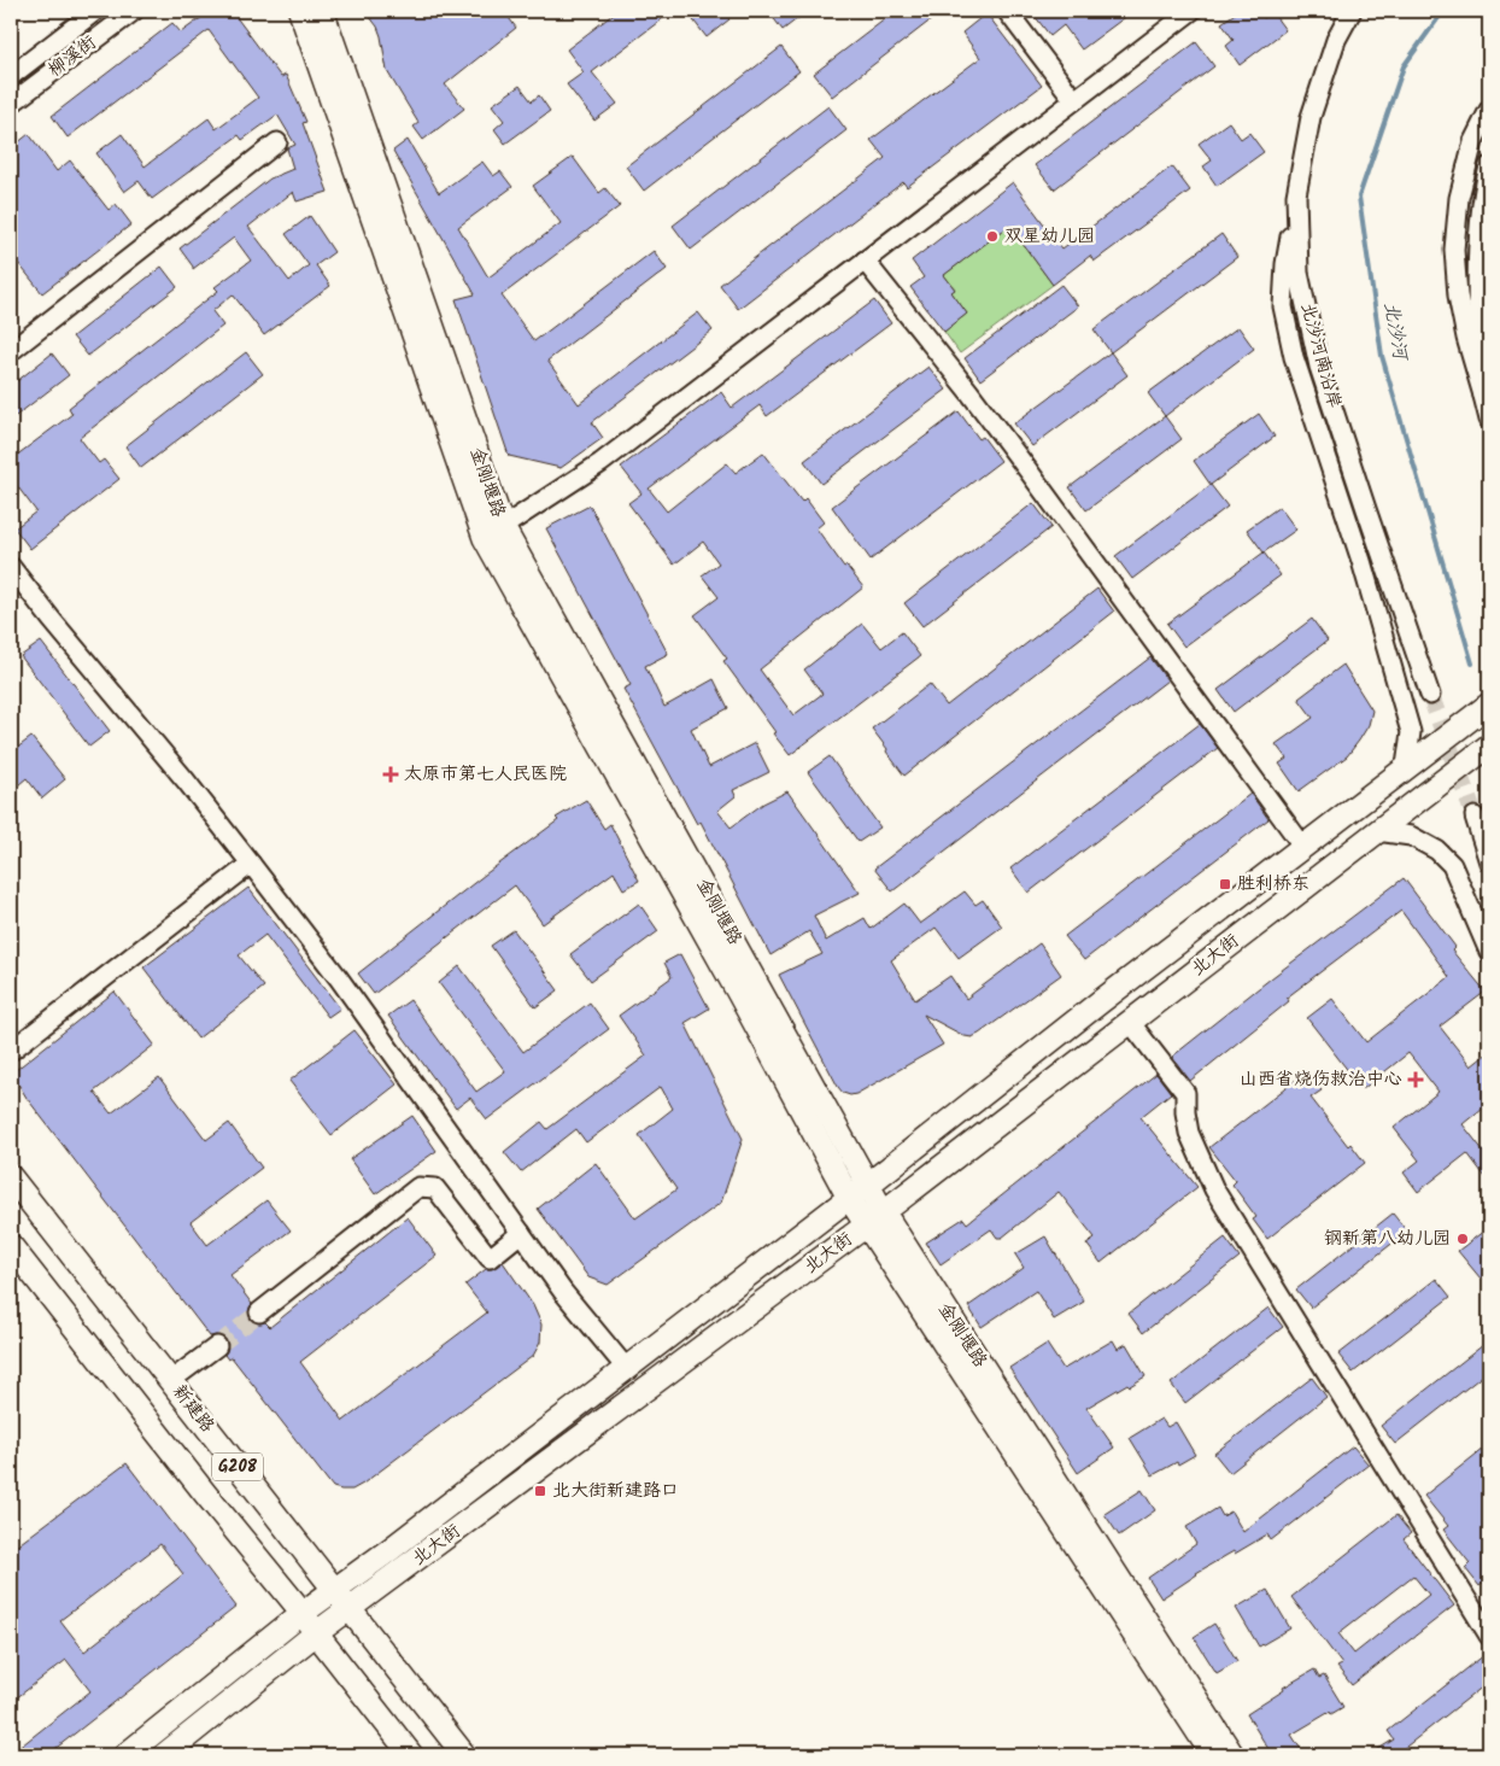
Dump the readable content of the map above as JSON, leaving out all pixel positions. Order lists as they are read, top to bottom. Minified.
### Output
{"streets":{"main road":["金刚堰路","北大街","新建路","G208"],"street":["柳溪街","北沙河南沿岸"]},"crossings":[["金刚堰路","北大街"],["北大街","新建路"],["北大街","G208"]],"water":["北沙河"],"places":{"other":["双星幼儿园","钢新第八幼儿园"],"health":["太原市第七人民医院","山西省烧伤救治中心"],"transit":["胜利桥东","北大街新建路口"]}}
